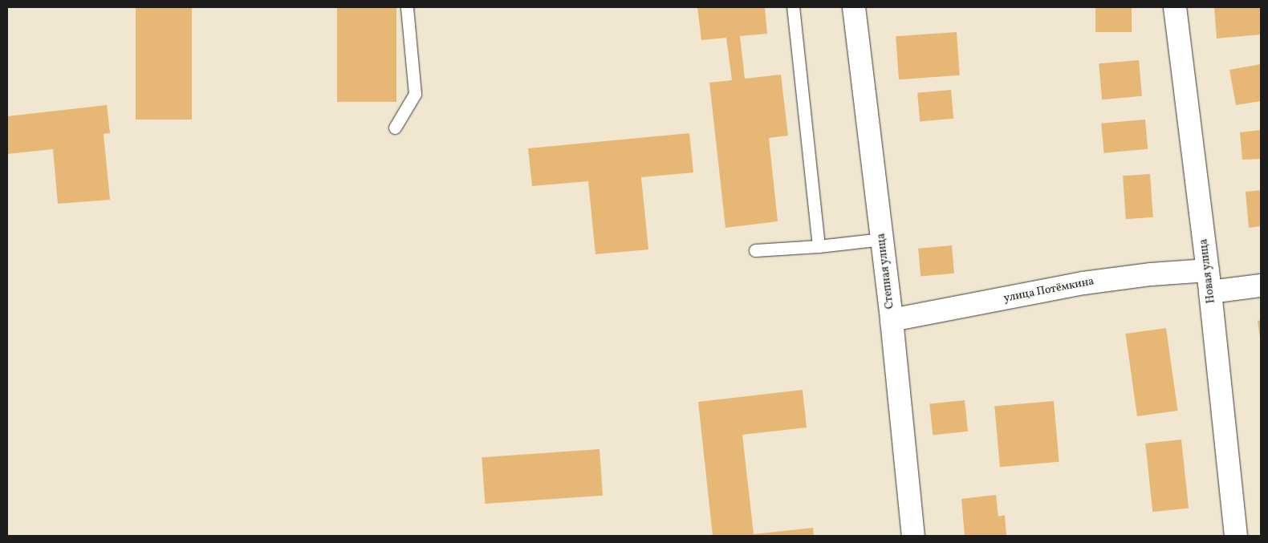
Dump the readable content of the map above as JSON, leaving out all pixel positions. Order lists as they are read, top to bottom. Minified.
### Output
{"streets":{"street":["Степная улица","Новая улица","улица Потёмкина"]},"crossings":[["Степная улица","улица Потёмкина"],["Новая улица","улица Потёмкина"]]}
